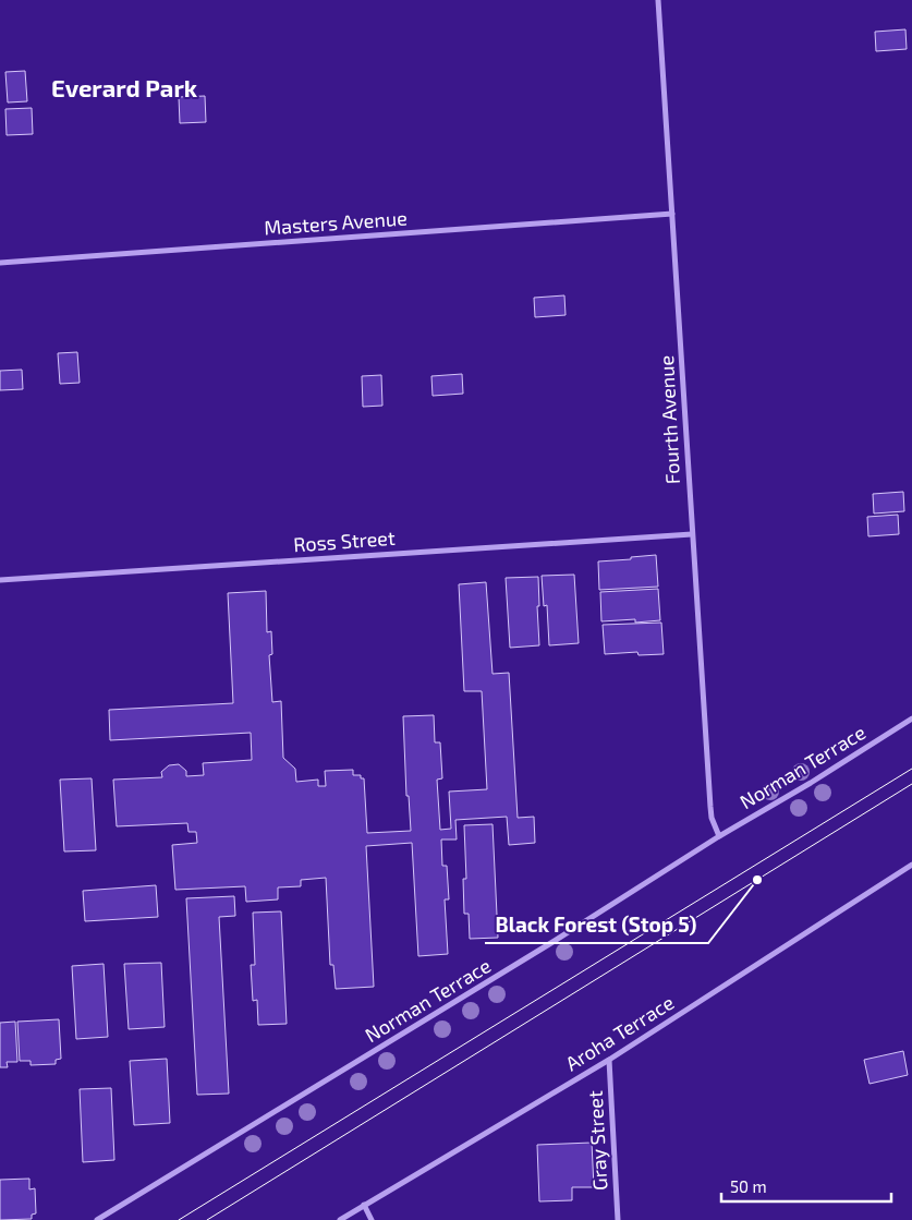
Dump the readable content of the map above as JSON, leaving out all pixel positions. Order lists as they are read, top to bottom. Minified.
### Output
{"streets":{"street":["Masters Avenue","Fourth Avenue","Ross Street","Norman Terrace","Aroha Terrace","Gray Street"]},"crossings":[["Masters Avenue","Fourth Avenue"],["Fourth Avenue","Ross Street"],["Fourth Avenue","Norman Terrace"],["Aroha Terrace","Gray Street"]],"districts":["Everard Park"],"places":["Black Forest (Stop 5)"],"scale_bar":"50 m"}
